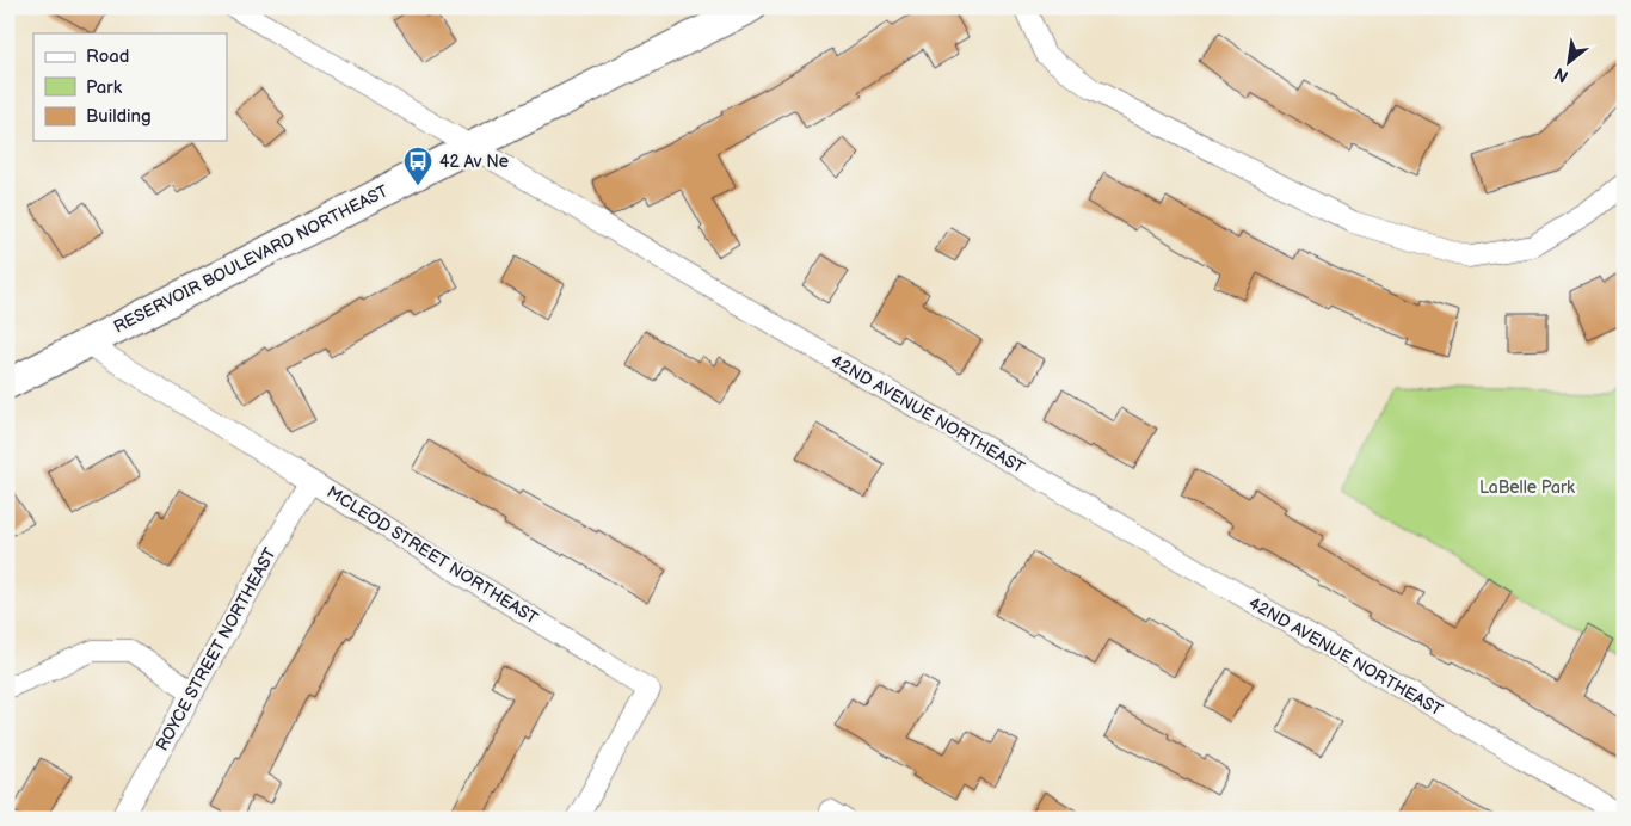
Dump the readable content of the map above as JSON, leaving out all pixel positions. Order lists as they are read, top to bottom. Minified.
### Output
{"streets":{"street":["RESERVOIR BOULEVARD NORTHEAST","42ND AVENUE NORTHEAST","MCLEOD STREET NORTHEAST","ROYCE STREET NORTHEAST"]},"crossings":[["RESERVOIR BOULEVARD NORTHEAST","42ND AVENUE NORTHEAST"],["RESERVOIR BOULEVARD NORTHEAST","MCLEOD STREET NORTHEAST"],["MCLEOD STREET NORTHEAST","ROYCE STREET NORTHEAST"]],"parks":["LaBelle Park"],"places":{"bus stop":["42 Av Ne"]},"legend":["Road","Park","Building"],"north":"bottom left"}
